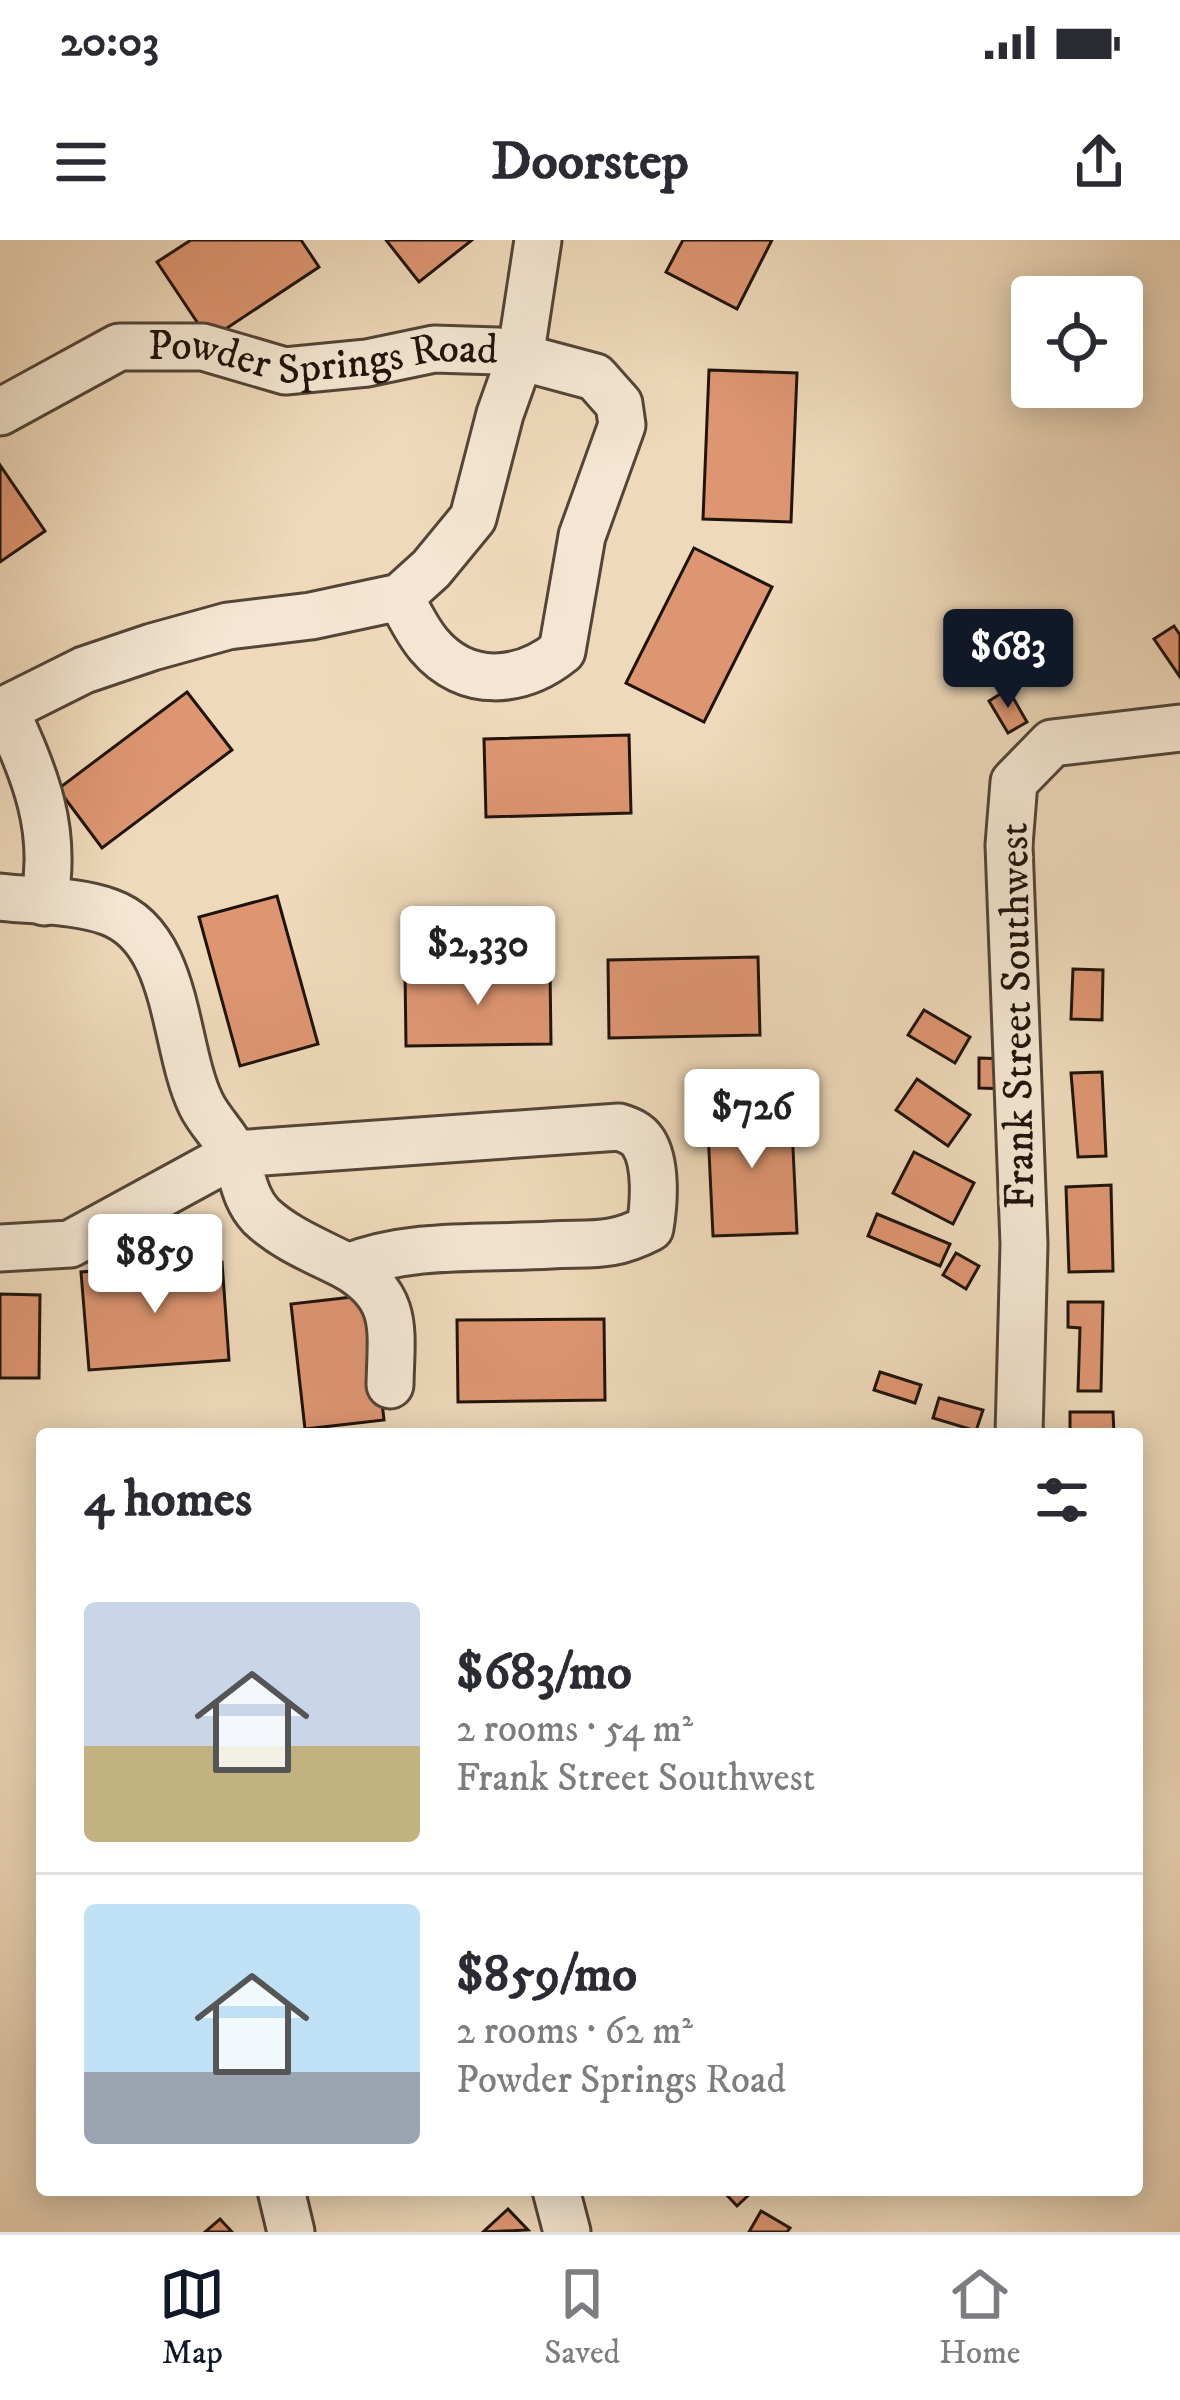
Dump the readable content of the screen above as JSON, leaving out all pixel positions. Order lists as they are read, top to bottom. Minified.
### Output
{"streets":{"street":["Powder Springs Road","Frank Street Southwest"]},"page":{"status":"20:03","header":"Doorstep","price":["$683","$2,330","$726","$859"],"heading":"4 homes","list":[{"name":"$683/mo","note":"2 rooms · 54 m² · Frank Street Southwest"},{"name":"$859/mo","note":"2 rooms · 62 m² · Powder Springs Road"}],"tabs":["Map","Saved","Home"]}}
